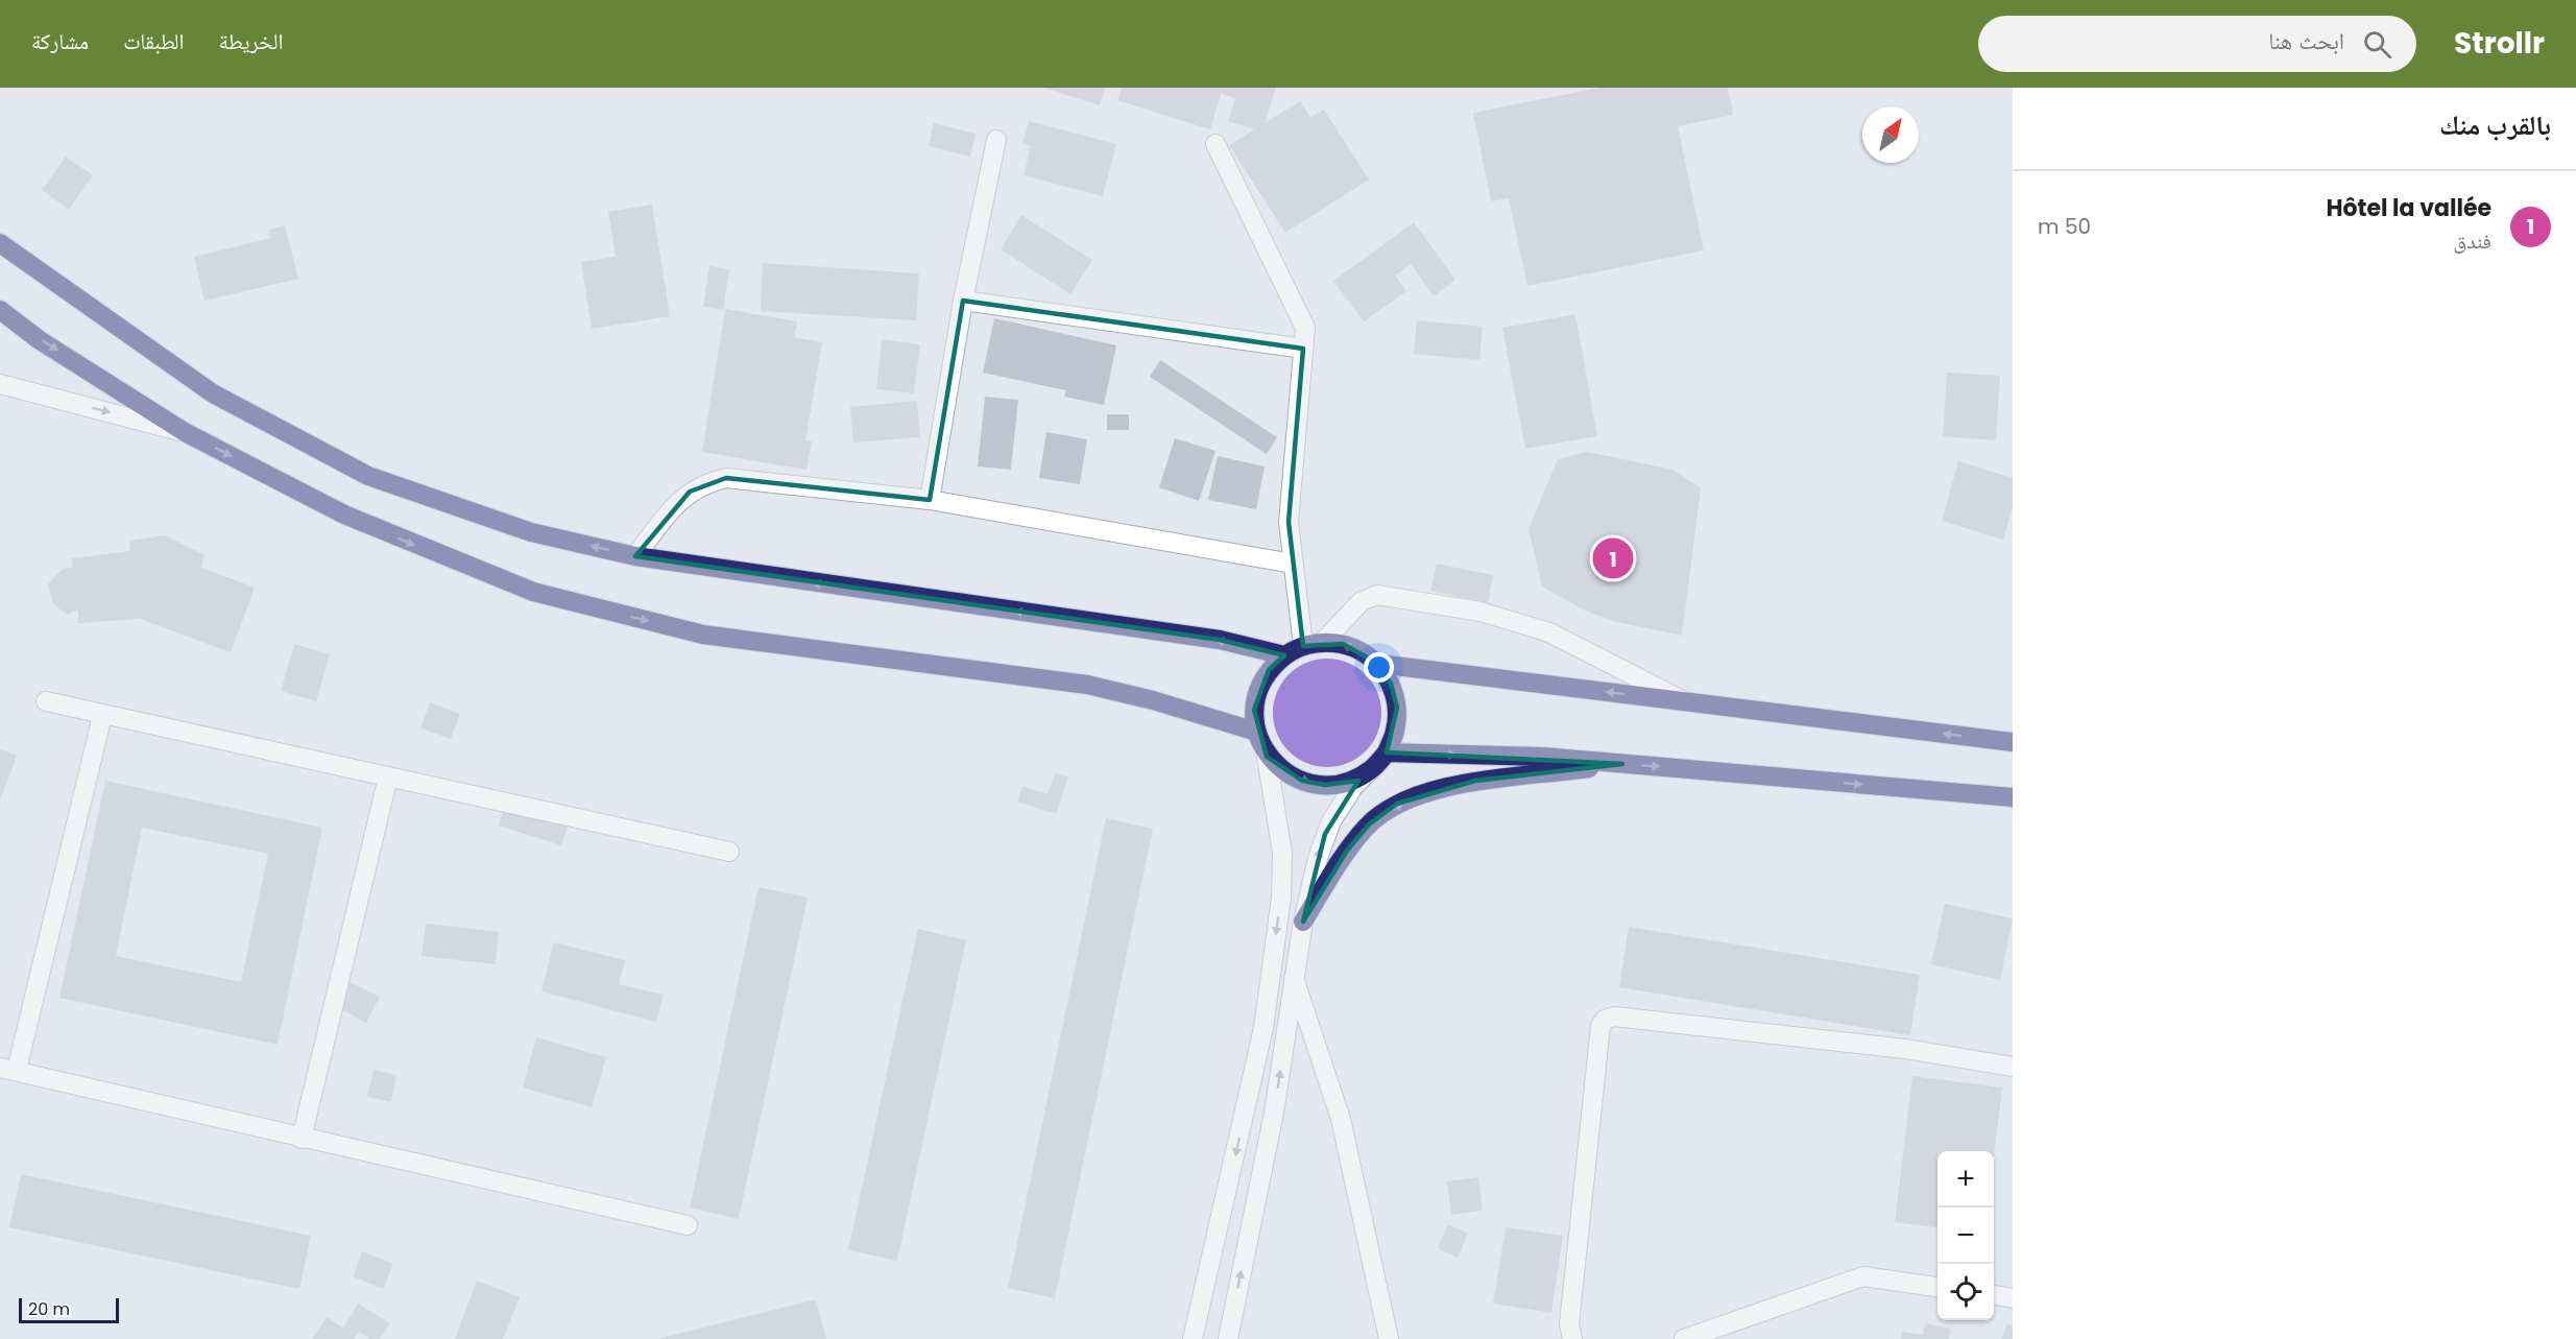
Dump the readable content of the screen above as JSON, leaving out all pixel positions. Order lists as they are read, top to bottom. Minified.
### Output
{"scale_bar":"20 m","north":"top right","page":{"header":"Strollr","search":"ابحث هنا","nav":["الخريطة","الطبقات","مشاركة"],"heading":"بالقرب منك","list":[{"mark":"1","name":"Hôtel la vallée","note":"فندق","value":"50 m"}],"pins":"1","map_buttons":["+","−"],"scale":"20 m"}}
